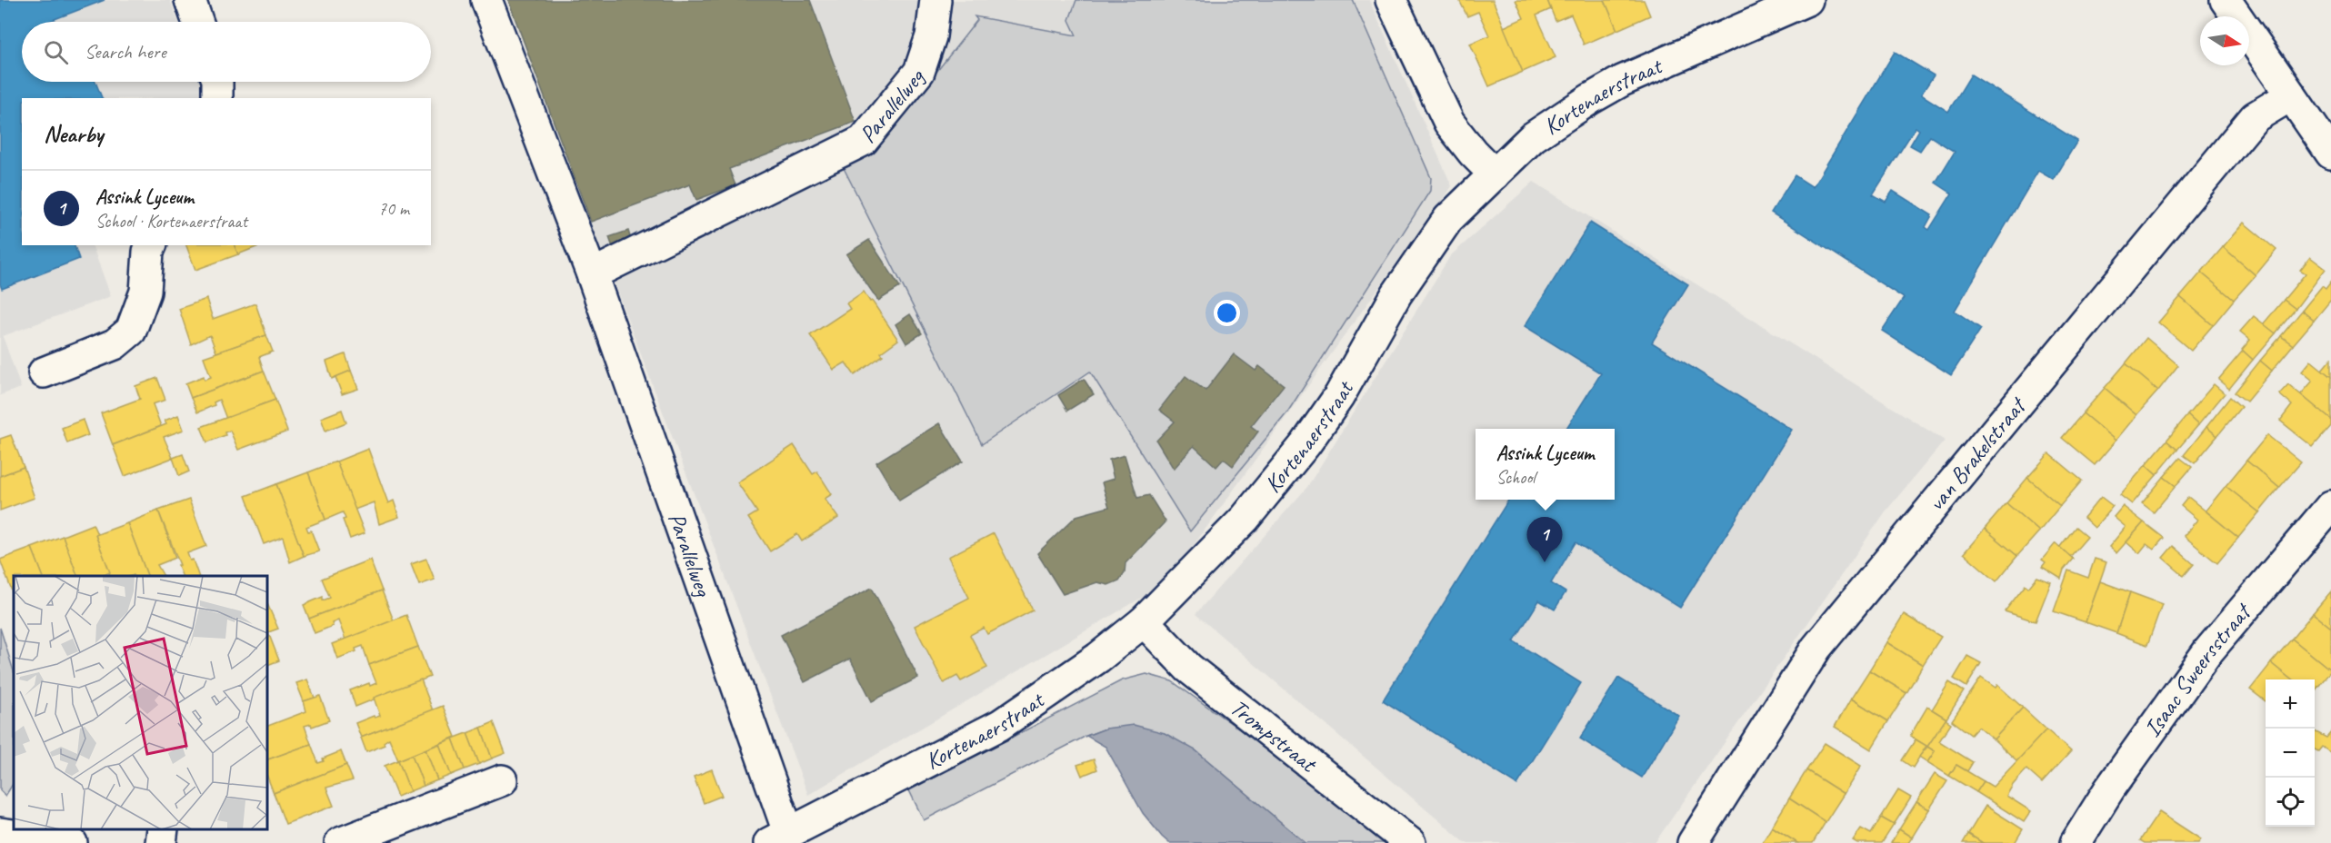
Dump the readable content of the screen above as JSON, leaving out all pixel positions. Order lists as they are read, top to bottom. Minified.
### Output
{"streets":{"street":["Kortenaerstraat","Parallelweg","van Brakelstraat","Isaac Sweersstraat","Trompstraat"]},"crossings":[["Kortenaerstraat","Parallelweg"],["Kortenaerstraat","Trompstraat"]],"north":"right","page":{"search":"Search here","heading":"Nearby","list":[{"mark":"1","name":"Assink Lyceum","note":"School · Kortenaerstraat","value":"70 m"}],"popup":["Assink Lyceum","School"],"pins":"1","map_buttons":["+","−"]}}
